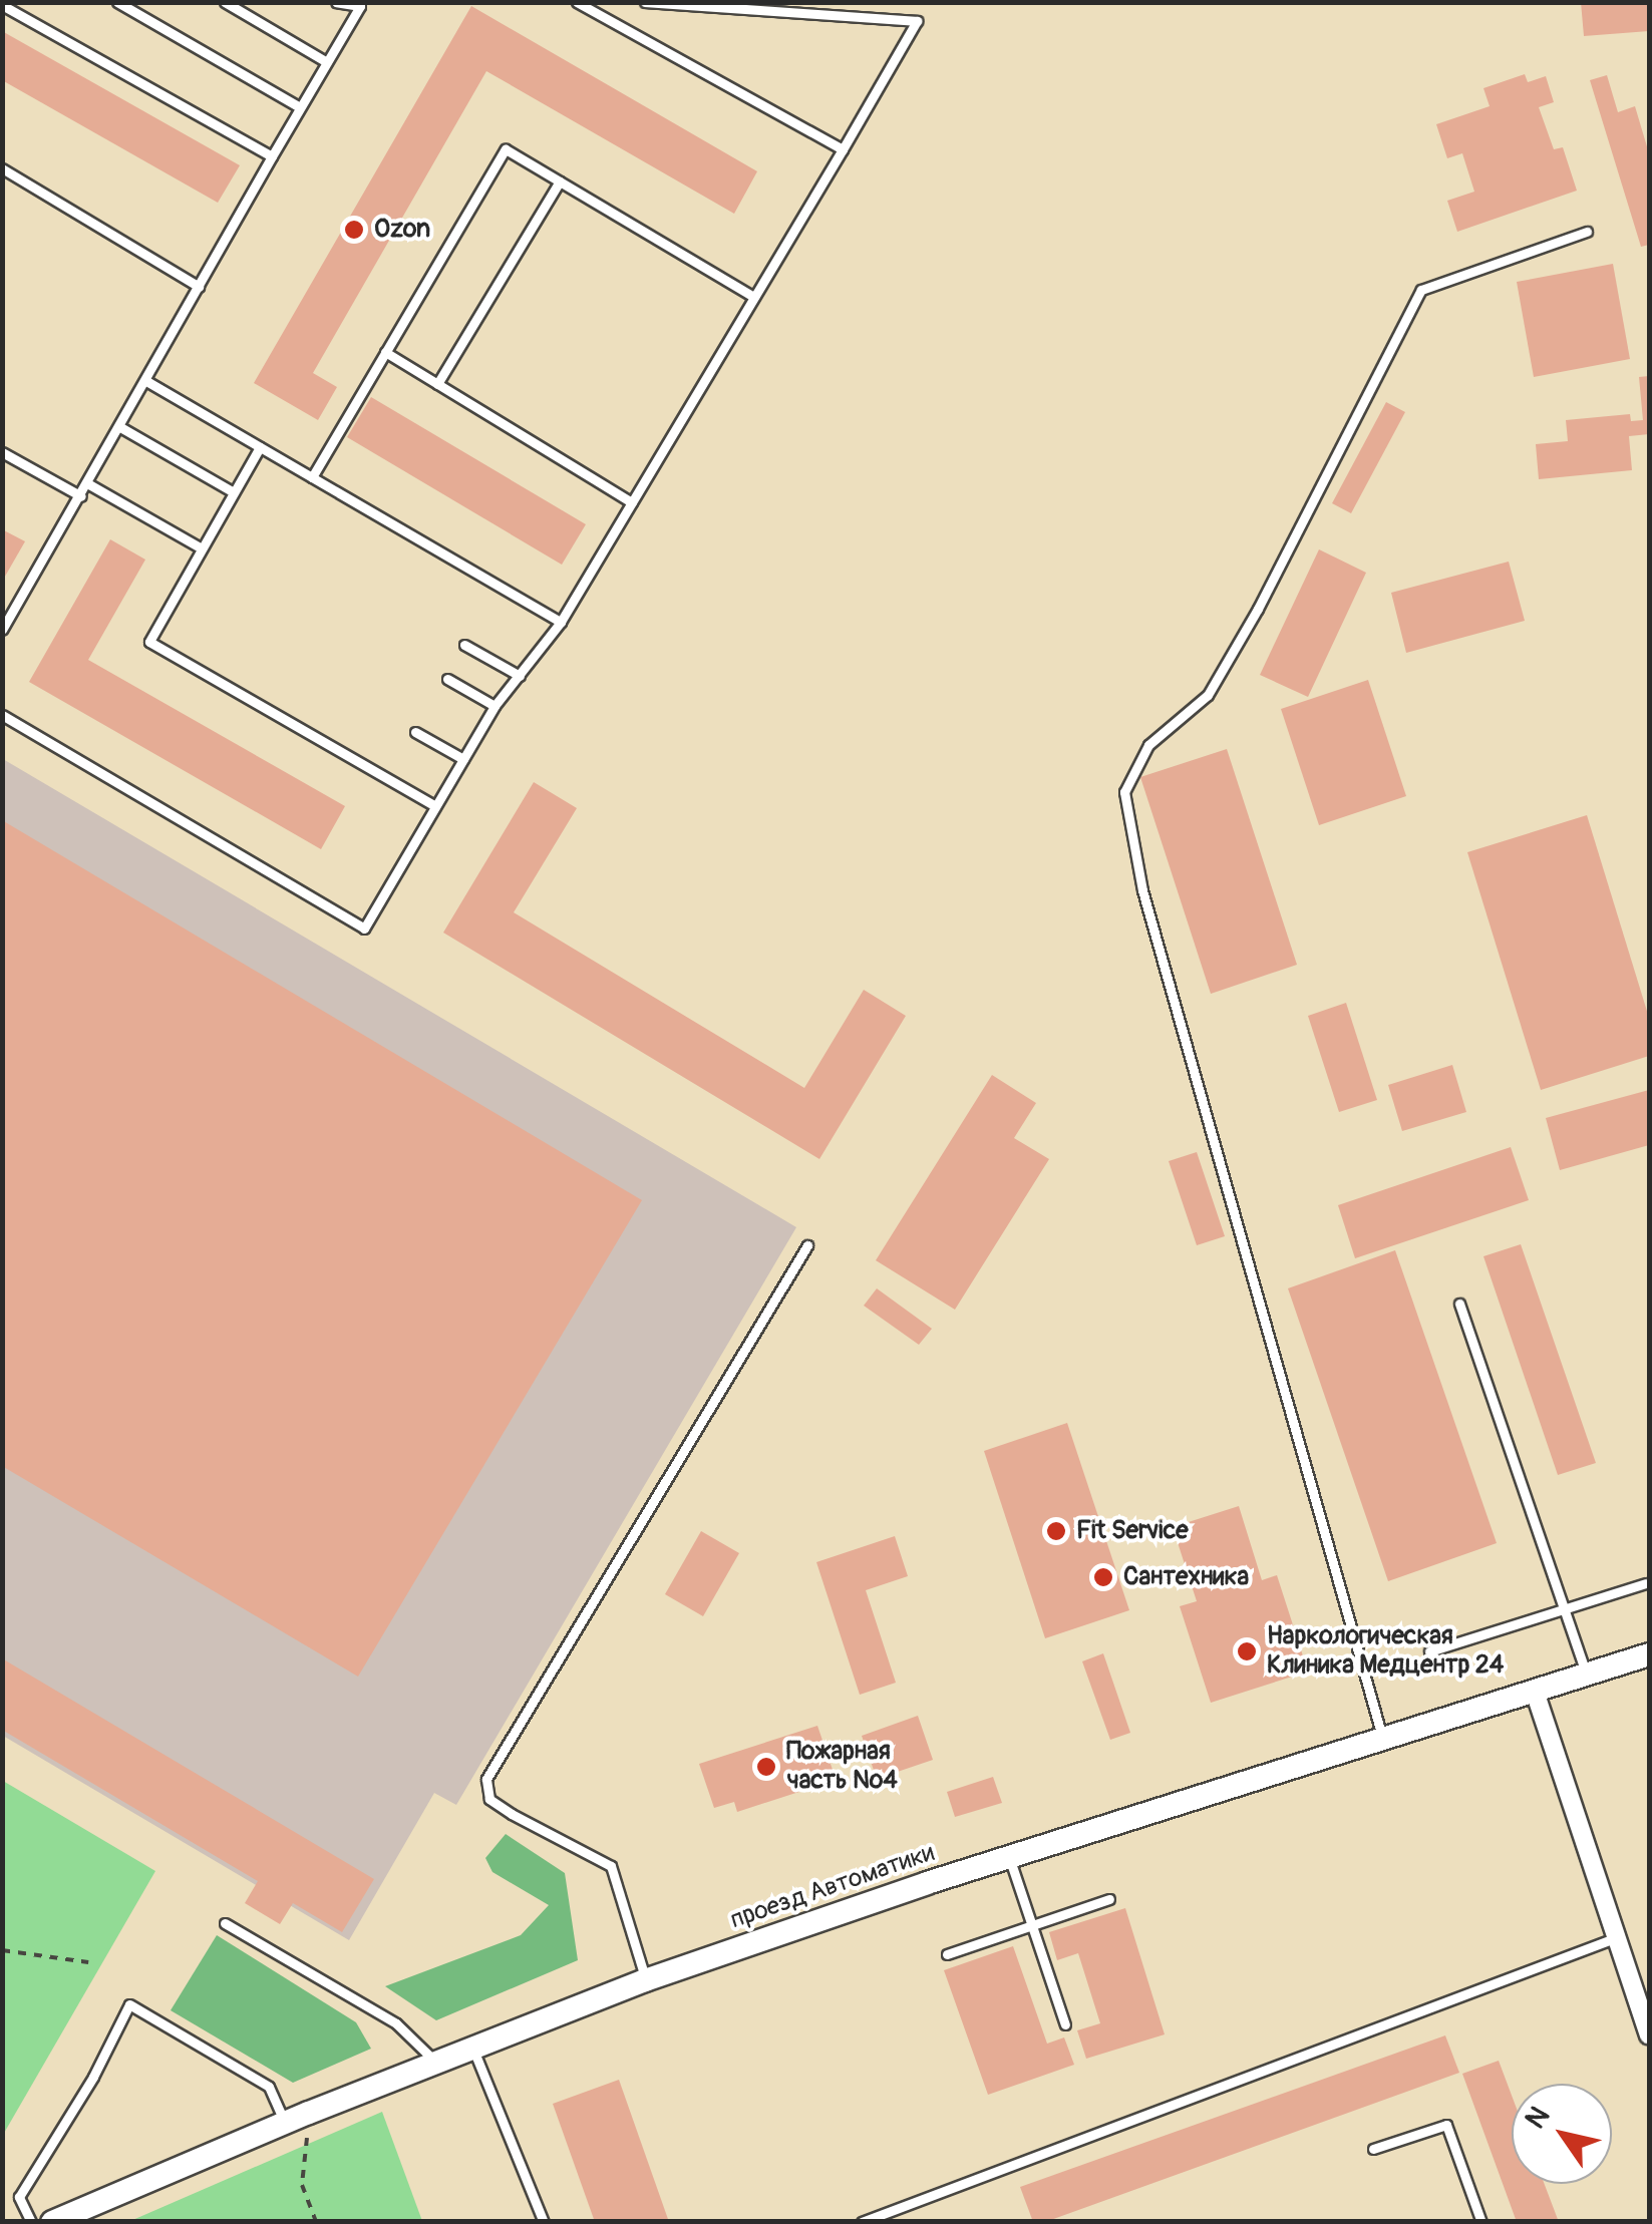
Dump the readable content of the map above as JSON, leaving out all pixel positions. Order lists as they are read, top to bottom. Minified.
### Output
{"streets":{"main road":["проезд Автоматики"]},"places":["Ozon","Fit Service","Сантехника","Наркологическая Клиника Медцентр 24","Пожарная часть №4"],"north":"top left"}
